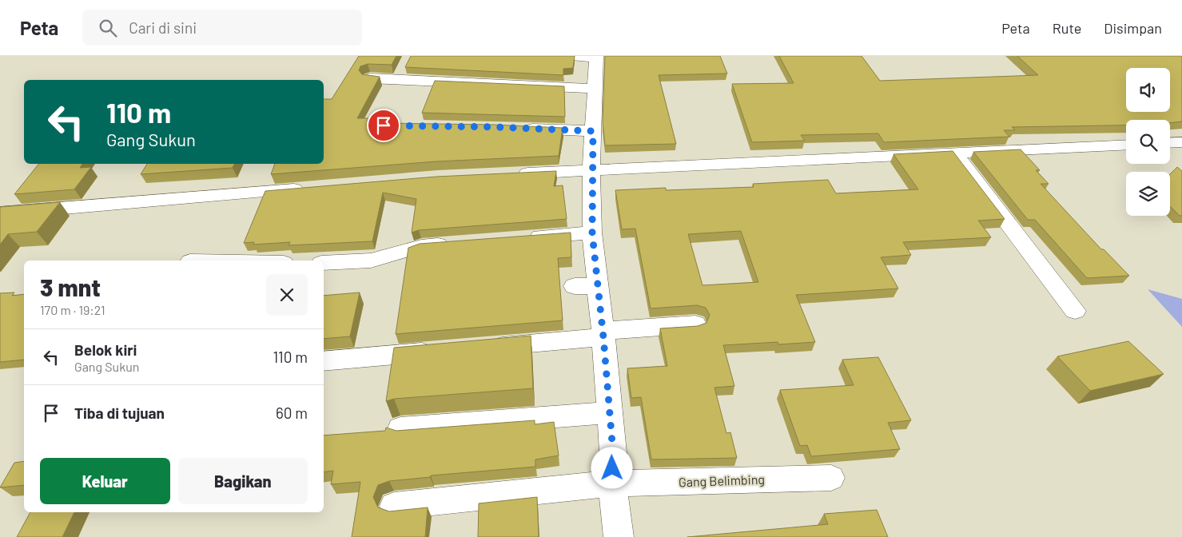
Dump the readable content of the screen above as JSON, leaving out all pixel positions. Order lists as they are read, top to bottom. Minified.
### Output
{"streets":{"street":["Gang Belimbing"]},"page":{"header":"Peta","search":"Cari di sini","nav":["Peta","Rute","Disimpan"],"turn":["110 m","Gang Sukun"],"heading":["3 mnt","170 m · 19:21"],"list":[{"name":"Belok kiri","note":"Gang Sukun","value":"110 m"},{"name":"Tiba di tujuan","value":"60 m"}],"buttons":["Keluar","Bagikan"]}}
